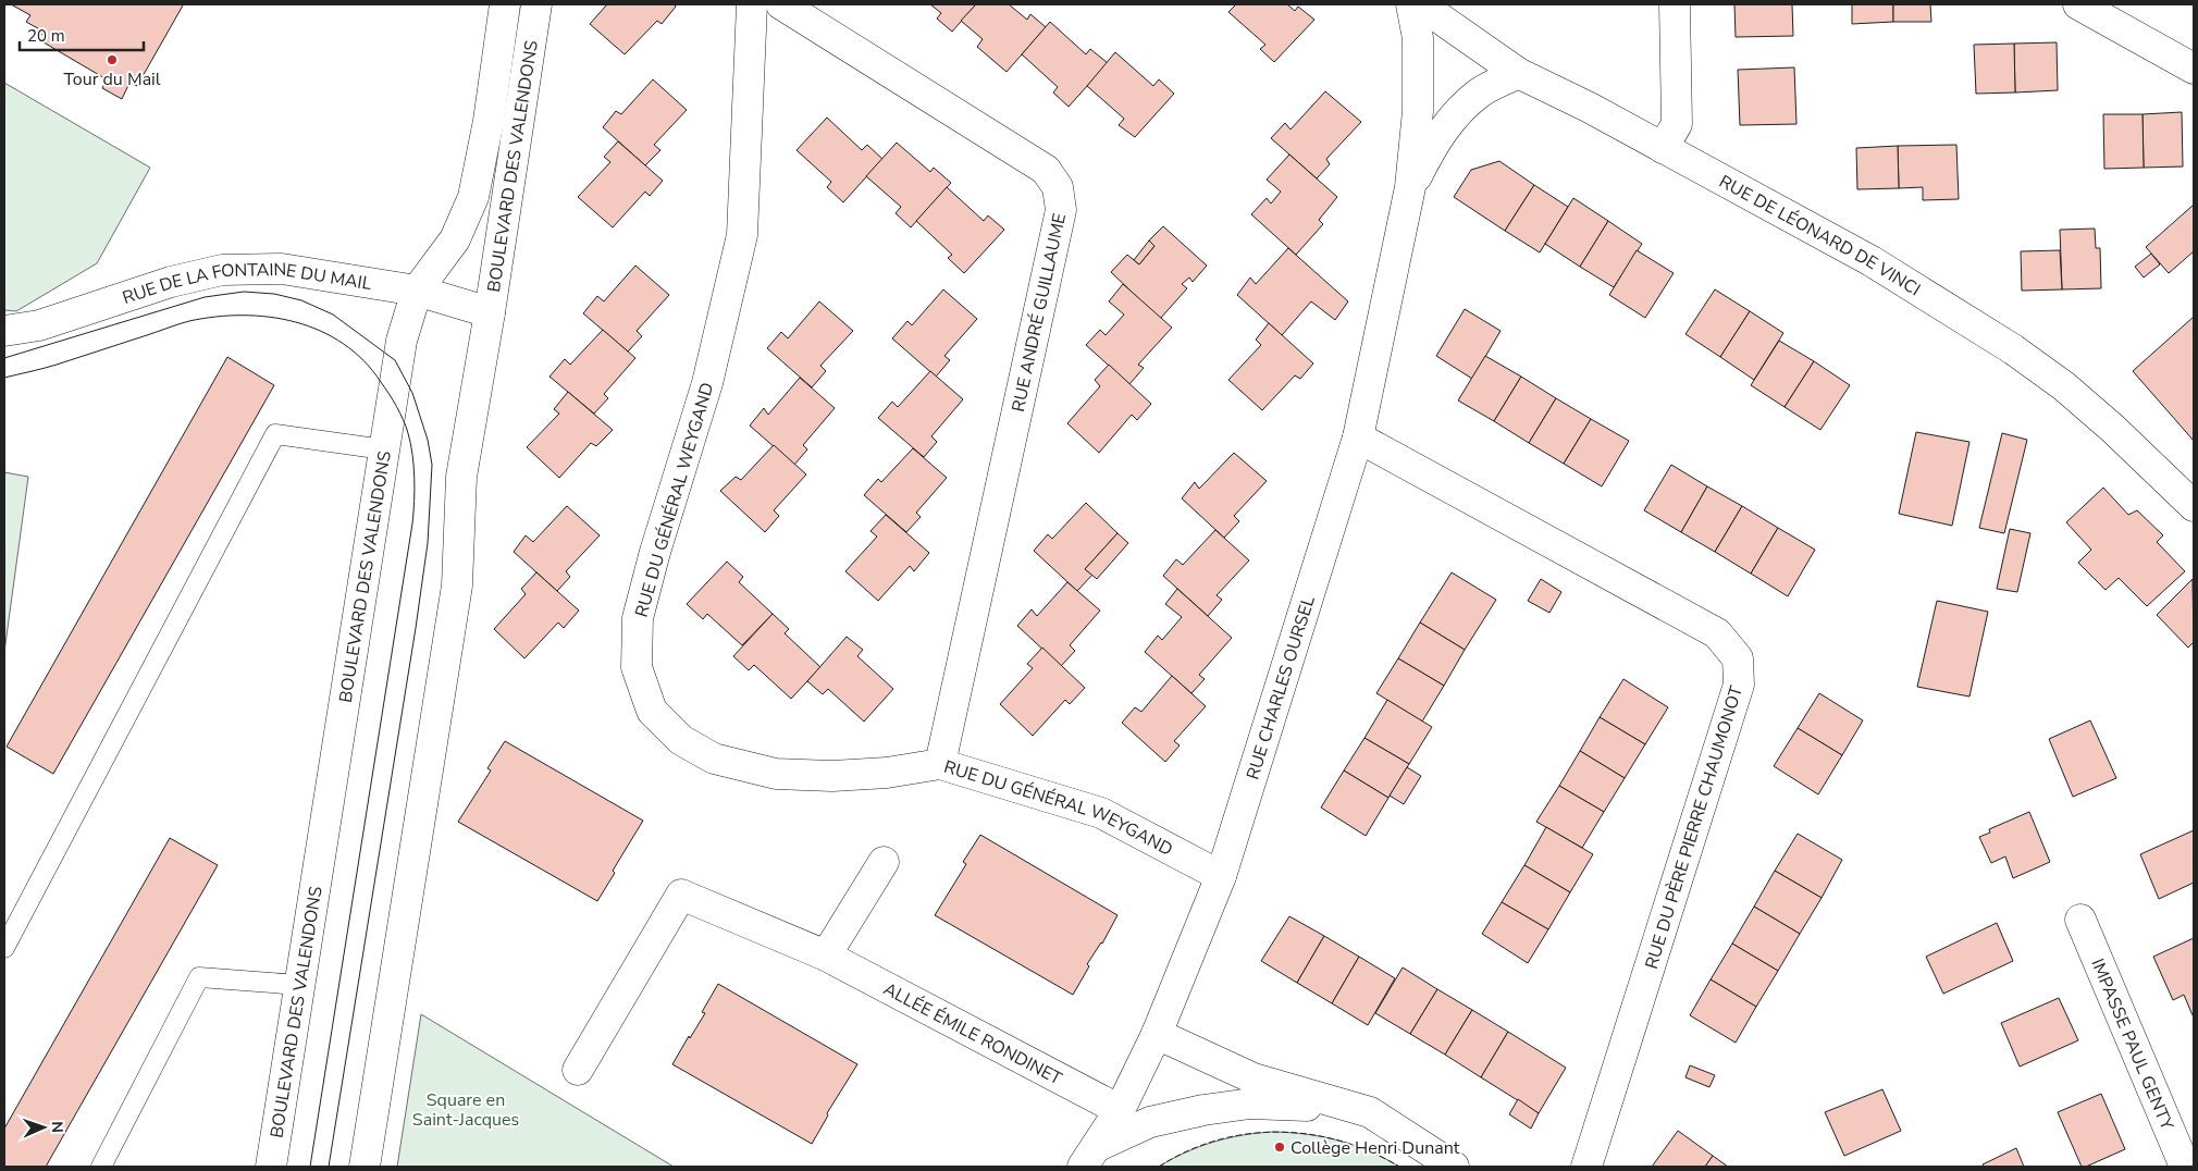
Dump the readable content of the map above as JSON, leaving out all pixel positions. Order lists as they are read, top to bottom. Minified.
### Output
{"streets":{"street":["BOULEVARD DES VALENDONS","RUE DE LÉONARD DE VINCI","RUE DE LA FONTAINE DU MAIL","RUE ANDRÉ GUILLAUME","RUE DU GÉNÉRAL WEYGAND","RUE CHARLES OURSEL","RUE DU PÈRE PIERRE CHAUMONOT","ALLÉE ÉMILE RONDINET","IMPASSE PAUL GENTY"]},"crossings":[["BOULEVARD DES VALENDONS","RUE DE LA FONTAINE DU MAIL"],["RUE DE LÉONARD DE VINCI","RUE CHARLES OURSEL"],["RUE ANDRÉ GUILLAUME","RUE DU GÉNÉRAL WEYGAND"],["RUE DU GÉNÉRAL WEYGAND","RUE CHARLES OURSEL"],["RUE CHARLES OURSEL","RUE DU PÈRE PIERRE CHAUMONOT"],["RUE CHARLES OURSEL","ALLÉE ÉMILE RONDINET"]],"parks":["Square en Saint-Jacques"],"places":["Tour du Mail","Collège Henri Dunant"],"scale_bar":"20 m","north":"right"}
